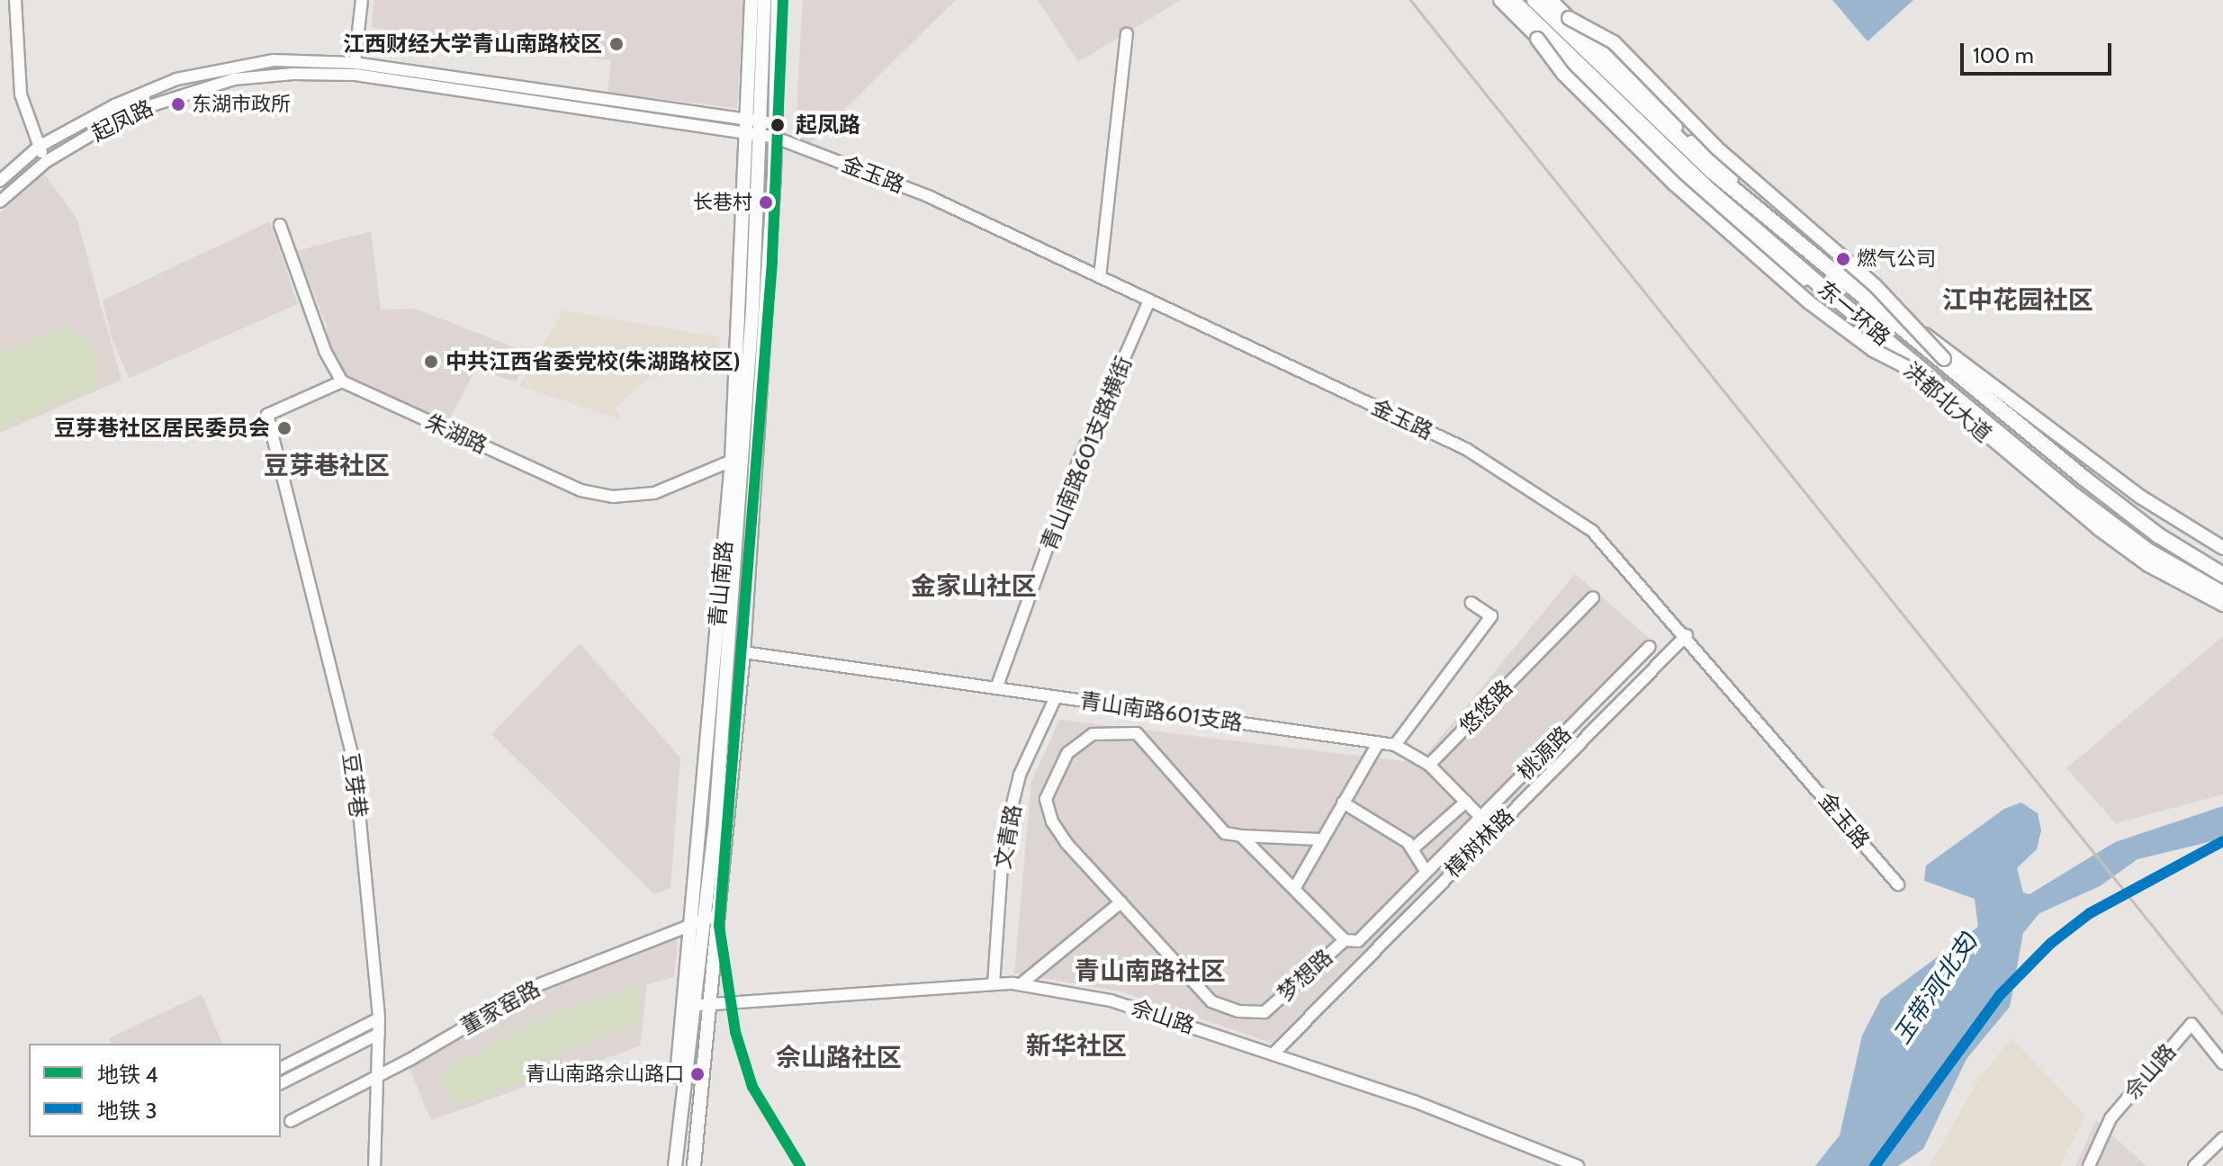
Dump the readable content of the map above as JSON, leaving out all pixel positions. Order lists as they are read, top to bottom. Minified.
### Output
{"streets":{"highway":["东一环路"],"main road":["洪都北大道","青山南路"],"street":["起凤路","金玉路","朱湖路","青山南路601支路横街","悠悠路","青山南路601支路","桃源路","豆芽巷","文青路","樟树林路","梦想路","董家窑路","佘山路"]},"crossings":[["起凤路","金玉路"],["起凤路","青山南路"],["金玉路","青山南路601支路横街"],["金玉路","青山南路"],["金玉路","樟树林路"],["朱湖路","青山南路"],["朱湖路","豆芽巷"],["青山南路601支路横街","青山南路601支路"],["青山南路","青山南路601支路"],["青山南路","董家窑路"],["青山南路","佘山路"],["青山南路601支路","文青路"],["桃源路","梦想路"],["豆芽巷","董家窑路"],["文青路","佘山路"],["樟树林路","佘山路"]],"districts":["江中花园社区","豆芽巷社区","金家山社区","青山南路社区","新华社区","佘山路社区"],"water":["玉带河(北支)"],"places":["江西财经大学青山南路校区","东湖市政所","起凤路","长巷村","燃气公司","中共江西省委党校(朱湖路校区)","豆芽巷社区居民委员会","青山南路佘山路口"],"lines":["metro line 4","metro line 3"],"legend":["地铁 4","地铁 3"],"scale_bar":"100 m"}
